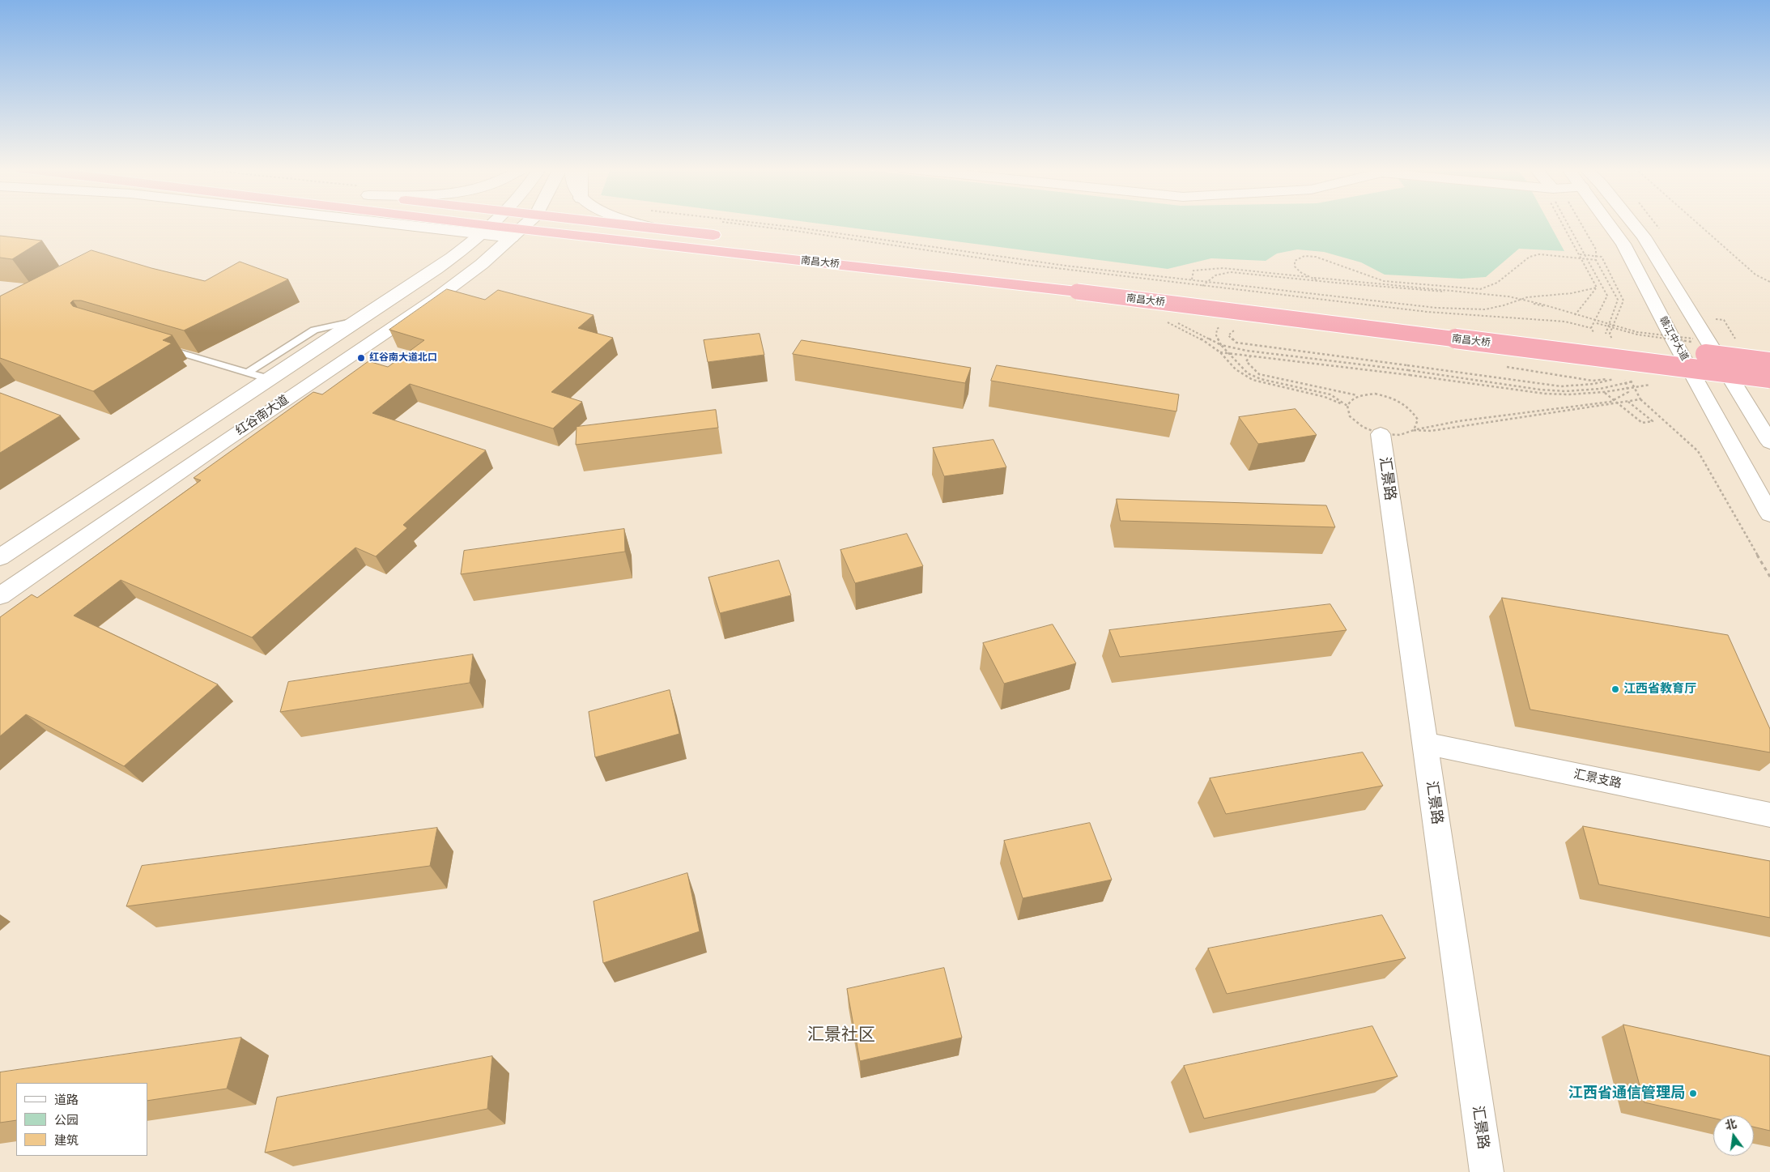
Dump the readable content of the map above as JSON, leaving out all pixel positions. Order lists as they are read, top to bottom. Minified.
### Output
{"streets":{"highway":["南昌大桥"],"main road":["赣江中大道","红谷南大道","汇景路","汇景支路"]},"crossings":[["南昌大桥","红谷南大道"],["汇景路","汇景支路"]],"districts":["汇景社区"],"places":["红谷南大道北口","江西省教育厅","江西省通信管理局"],"legend":["道路","公园","建筑"],"north":"top"}
